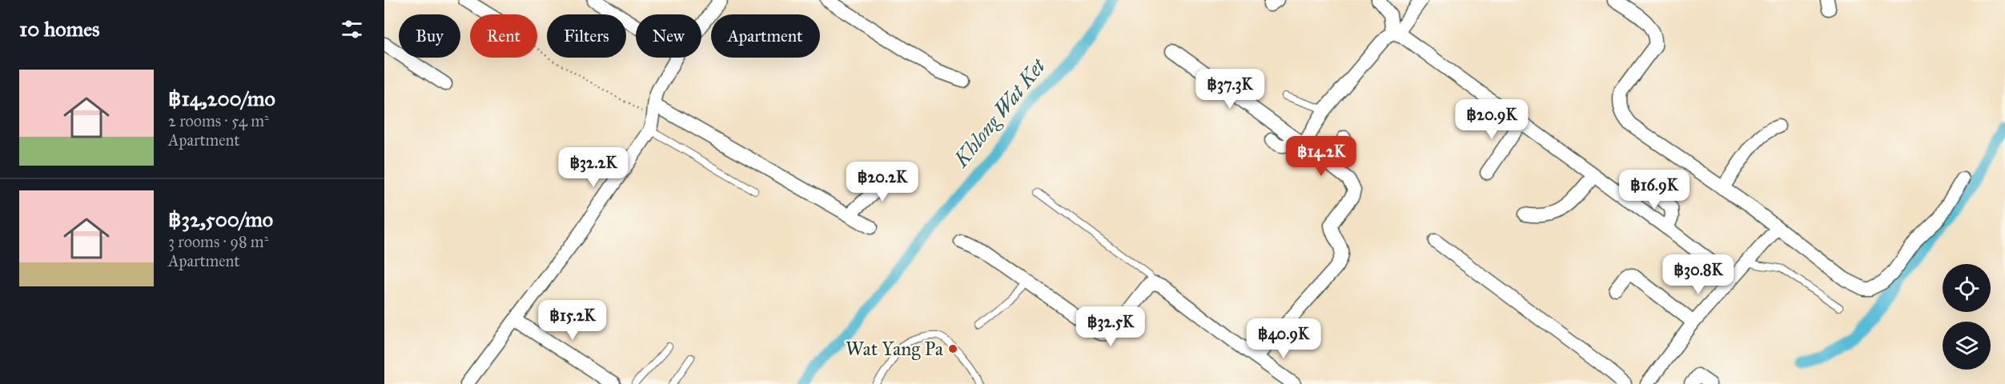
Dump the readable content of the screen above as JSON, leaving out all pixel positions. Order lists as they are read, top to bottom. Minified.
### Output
{"water":["Khlong Wat Ket"],"places":["Wat Yang Pa"],"page":{"heading":"10 homes","chip":["Buy","Rent","Filters","New","Apartment"],"list":[{"name":"฿14,200/mo","note":"2 rooms · 54 m² · Apartment"},{"name":"฿32,500/mo","note":"3 rooms · 98 m² · Apartment"}],"price":["฿37.3K","฿20.9K","฿14.2K","฿32.2K","฿20.2K","฿16.9K","฿30.8K","฿15.2K","฿32.5K","฿40.9K"]}}
